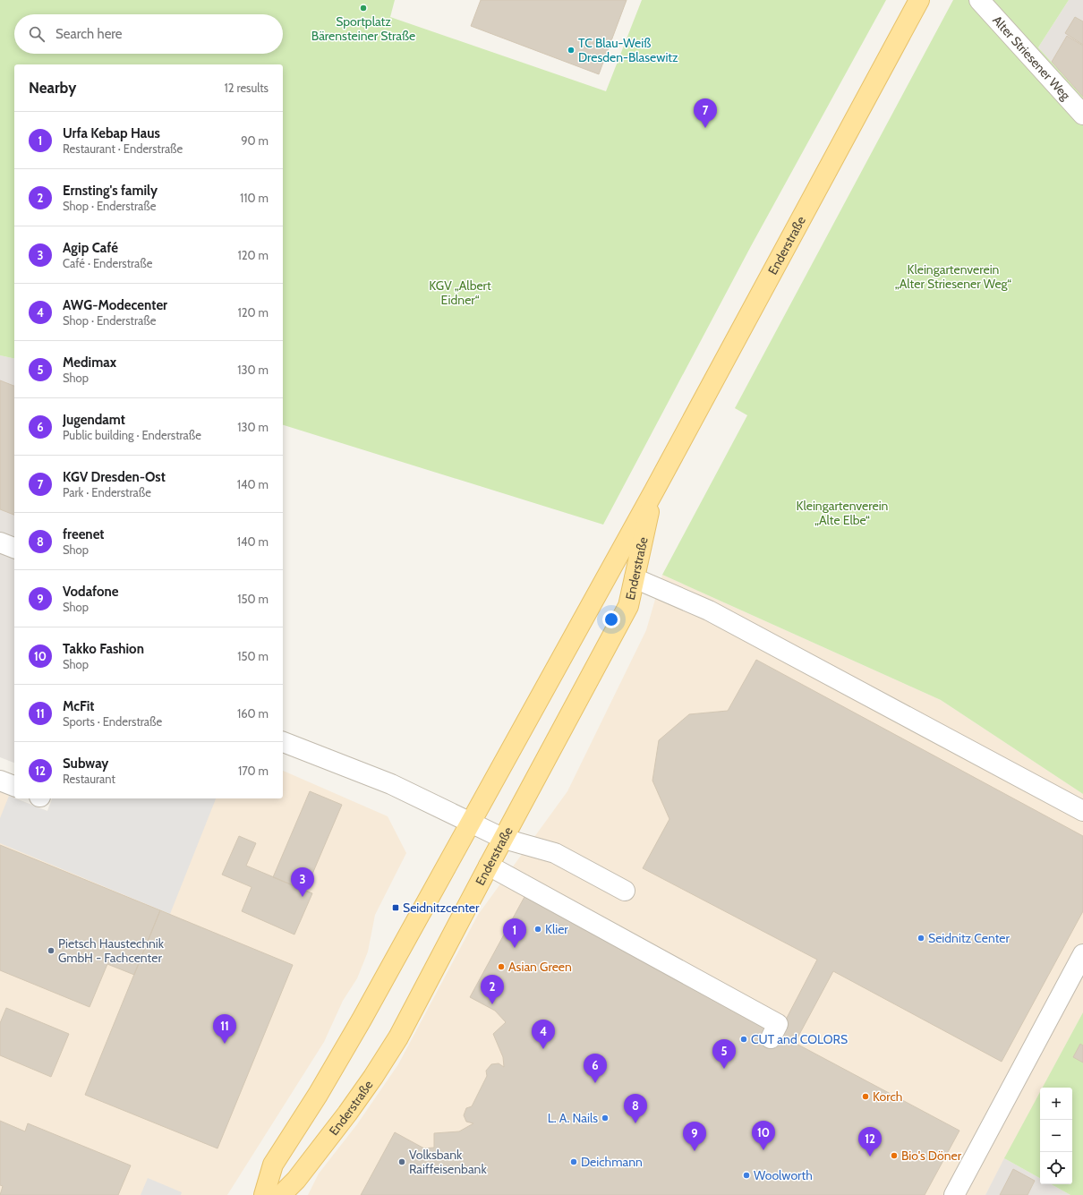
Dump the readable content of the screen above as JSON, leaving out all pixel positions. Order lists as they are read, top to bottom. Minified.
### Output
{"streets":{"main road":["Enderstraße"],"street":["Alter Striesener Weg"]},"parks":["Kleingartenverein „Alter Striesener Weg“","KGV „Albert Eidner“","Kleingartenverein „Alte Elbe“"],"places":{"other":["Sportplatz Bärensteiner Straße","TC Blau-Weiß Dresden-Blasewitz","Klier","Seidnitz Center","Pietsch Haustechnik GmbH - Fachcenter","Asian Green","CUT and COLORS","Korch","L. A. Nails","Bio's Döner","Volksbank Raiffeisenbank","Deichmann","Woolworth"],"transit":["Seidnitzcenter"]},"page":{"search":"Search here","heading":["Nearby","12 results"],"pins":["7","3","1","2","11","4","5","6","8","10","9","12"],"list":[{"mark":"1","name":"Urfa Kebap Haus","note":"Restaurant · Enderstraße","value":"90 m"},{"mark":"2","name":"Ernsting's family","note":"Shop · Enderstraße","value":"110 m"},{"mark":"3","name":"Agip Café","note":"Café · Enderstraße","value":"120 m"},{"mark":"4","name":"AWG-Modecenter","note":"Shop · Enderstraße","value":"120 m"},{"mark":"5","name":"Medimax","note":"Shop","value":"130 m"},{"mark":"6","name":"Jugendamt","note":"Public building · Enderstraße","value":"130 m"},{"mark":"7","name":"KGV Dresden-Ost","note":"Park · Enderstraße","value":"140 m"},{"mark":"8","name":"freenet","note":"Shop","value":"140 m"},{"mark":"9","name":"Vodafone","note":"Shop","value":"150 m"},{"mark":"10","name":"Takko Fashion","note":"Shop","value":"150 m"},{"mark":"11","name":"McFit","note":"Sports · Enderstraße","value":"160 m"},{"mark":"12","name":"Subway","note":"Restaurant","value":"170 m"}],"map_buttons":["+","−"]}}
